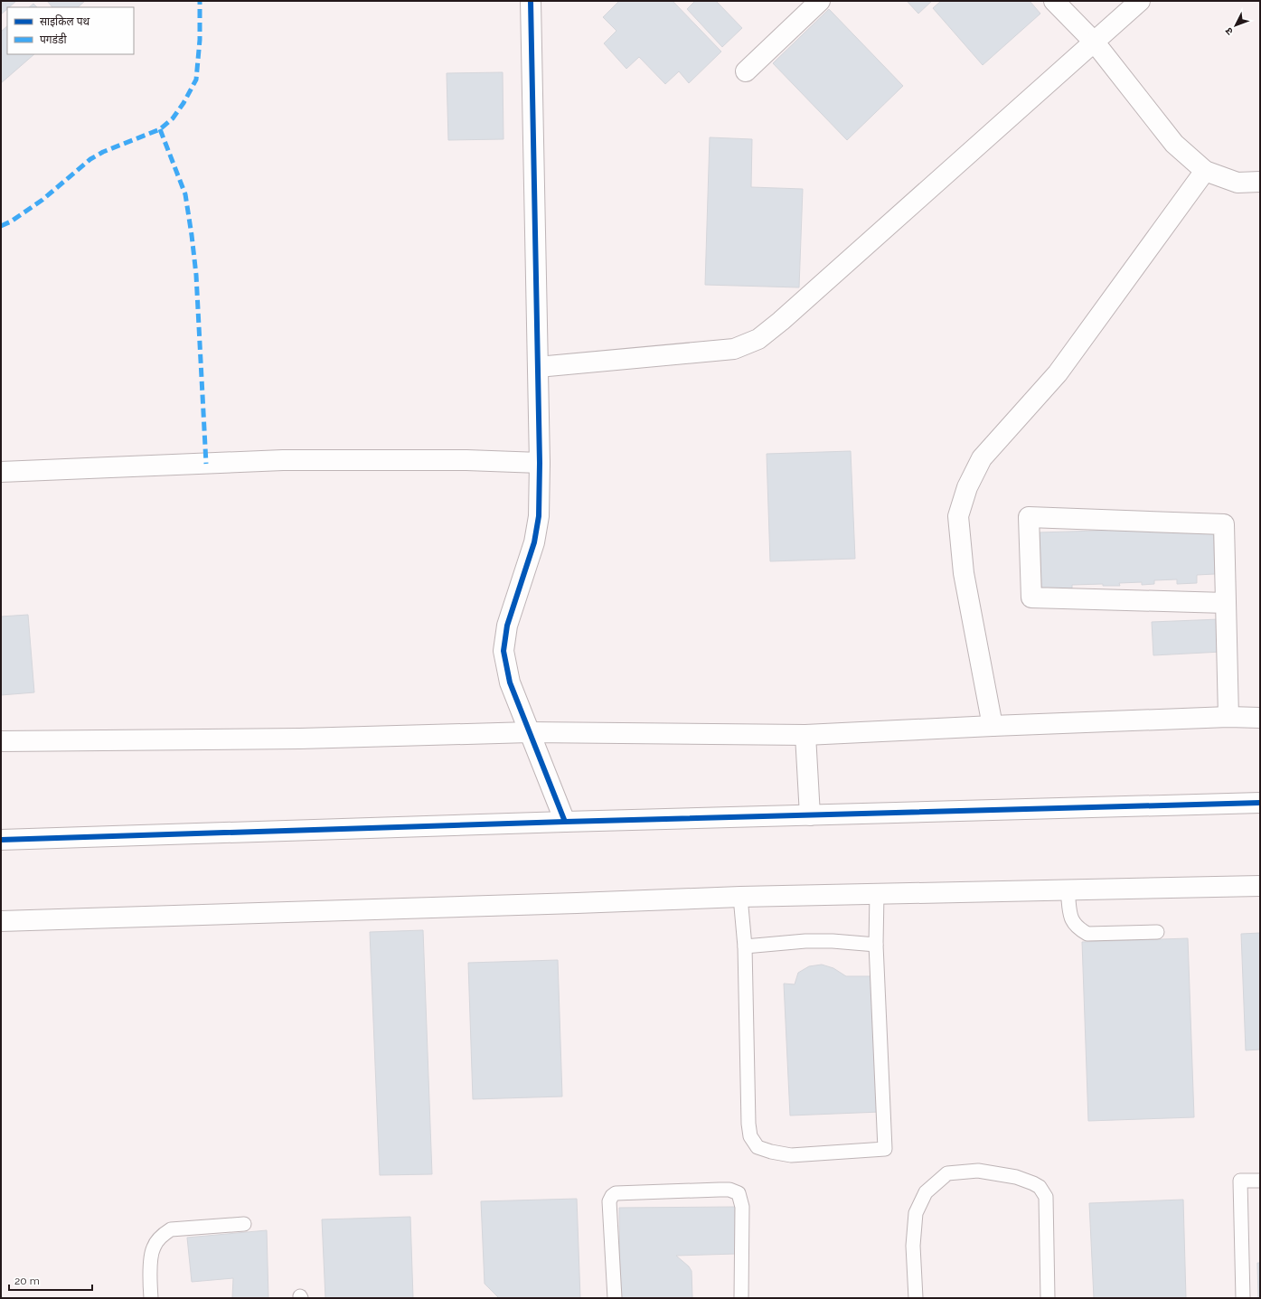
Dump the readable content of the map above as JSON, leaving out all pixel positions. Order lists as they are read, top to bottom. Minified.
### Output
{"legend":["साइकिल पथ","पगडंडी"],"scale_bar":"20 m","north":"bottom left"}
